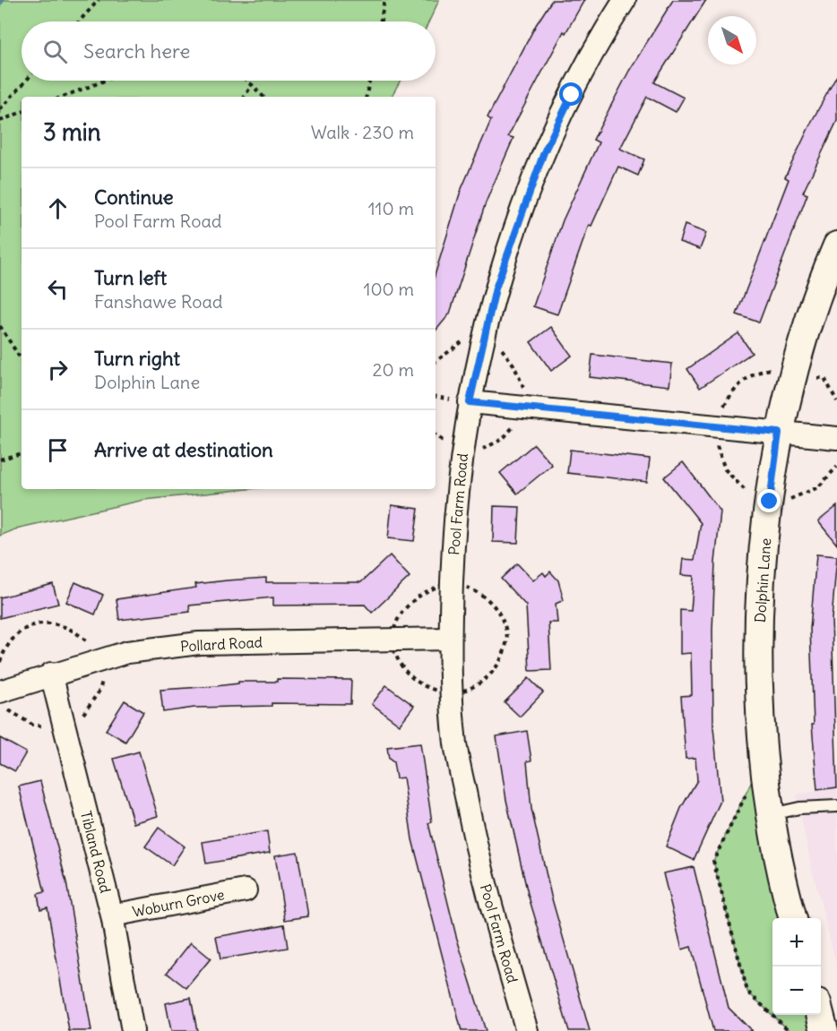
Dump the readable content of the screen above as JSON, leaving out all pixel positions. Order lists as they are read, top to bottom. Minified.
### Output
{"streets":{"street":["Pool Farm Road","Dolphin Lane","Pollard Road","Tibland Road","Woburn Grove"]},"crossings":[["Pool Farm Road","Pollard Road"],["Pollard Road","Tibland Road"],["Tibland Road","Woburn Grove"]],"north":"bottom right","page":{"search":"Search here","heading":["3 min","Walk · 230 m"],"list":[["Continue","Pool Farm Road","110 m"],["Turn left","Fanshawe Road","100 m"],["Turn right","Dolphin Lane","20 m"],"Arrive at destination"],"map_buttons":["+","−"]}}
